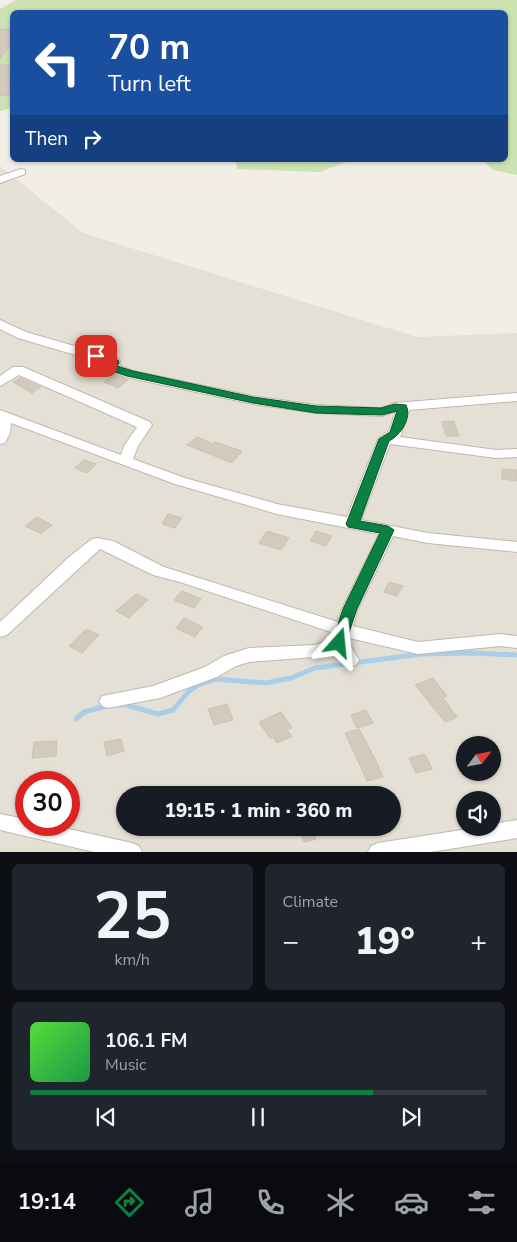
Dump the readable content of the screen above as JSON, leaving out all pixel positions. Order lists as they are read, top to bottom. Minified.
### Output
{"north":"top right","page":{"turn":["70 m","Turn left"],"then":"Then","limit":"30","trip":"19:15 · 1 min · 360 m","tile":[["25","km/h"],"Climate"],"heat":["−","19°","+"],"song":["106.1 FM","Music"],"tabs":"19:14"}}
